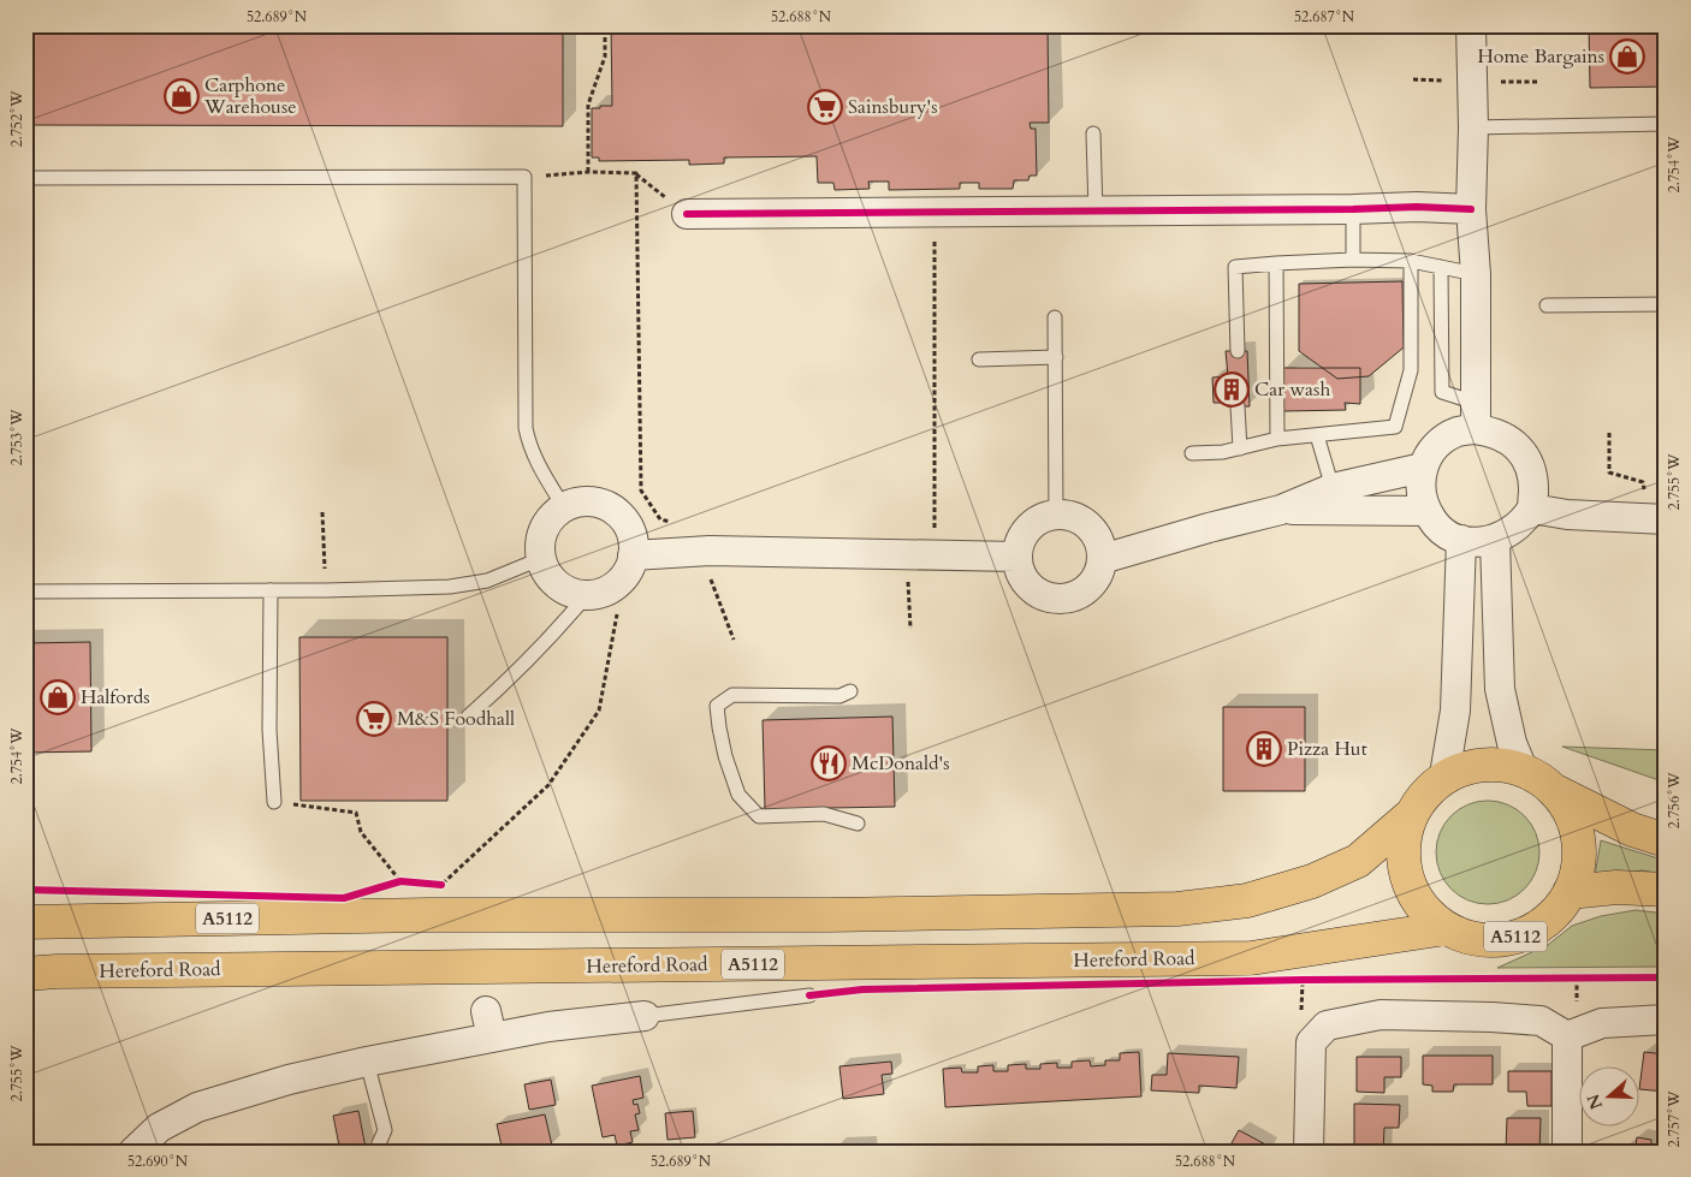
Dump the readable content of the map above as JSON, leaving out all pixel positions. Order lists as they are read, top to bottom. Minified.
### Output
{"streets":{"main road":["A5112","Hereford Road"]},"crossings":[["A5112","Hereford Road"]],"places":{"shop":["Home Bargains","Carphone Warehouse","Halfords"],"supermarket":["Sainsbury's","M&S Foodhall"],"building":["Car wash","Pizza Hut"],"restaurant":["McDonald's"]},"north":"left","coordinates":["52.689°N","52.688°N","52.687°N","2.752°W","2.754°W","2.753°W","2.755°W","2.756°W","2.757°W","52.690°N"]}
